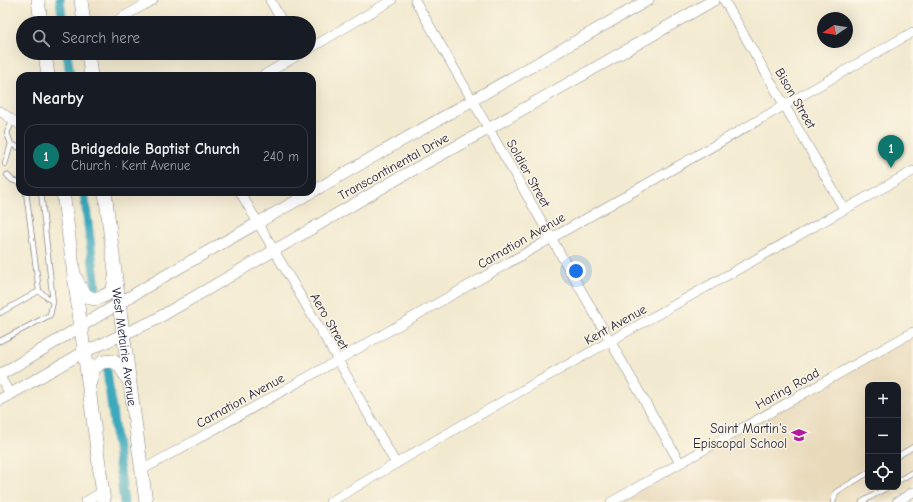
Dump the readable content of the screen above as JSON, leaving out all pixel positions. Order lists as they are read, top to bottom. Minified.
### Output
{"streets":{"main road":["West Metairie Avenue"],"street":["Bison Street","Transcontinental Drive","Soldier Street","Carnation Avenue","Aero Street","Kent Avenue","Haring Road"]},"crossings":[["Bison Street","Carnation Avenue"],["Bison Street","Kent Avenue"],["Transcontinental Drive","Soldier Street"],["Transcontinental Drive","Aero Street"],["Transcontinental Drive","West Metairie Avenue"],["Soldier Street","Carnation Avenue"],["Soldier Street","Kent Avenue"],["Soldier Street","Haring Road"],["Carnation Avenue","Aero Street"],["Carnation Avenue","West Metairie Avenue"],["Aero Street","Kent Avenue"]],"places":{"school or university":["Saint Martin's Episcopal School"]},"north":"left","page":{"search":"Search here","heading":"Nearby","list":[{"mark":"1","name":"Bridgedale Baptist Church","note":"Church · Kent Avenue","value":"240 m"}],"pins":"1","map_buttons":["+","−"]}}
